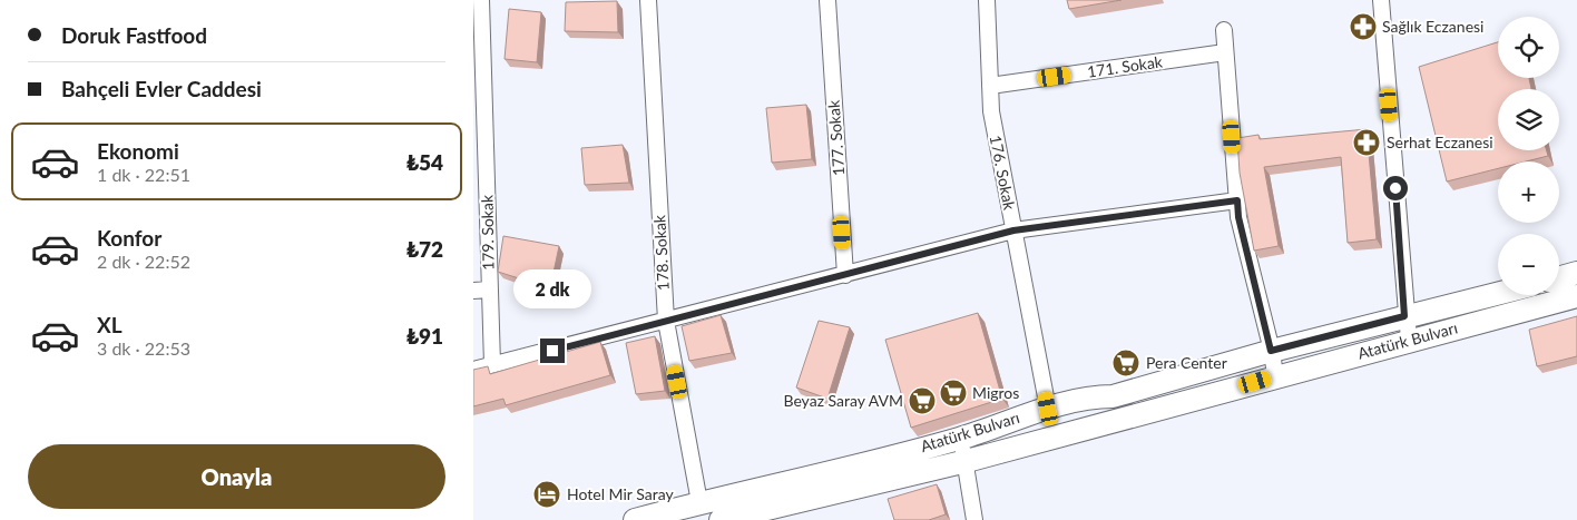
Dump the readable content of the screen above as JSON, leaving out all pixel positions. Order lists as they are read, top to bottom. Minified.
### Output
{"streets":{"main road":["Atatürk Bulvarı"],"street":["171. Sokak","177. Sokak","176. Sokak","179. Sokak","178. Sokak"]},"crossings":[["171. Sokak","176. Sokak"],["176. Sokak","Atatürk Bulvarı"],["178. Sokak","Atatürk Bulvarı"]],"places":{"pharmacy":["Sağlık Eczanesi","Serhat Eczanesi"],"supermarket":["Pera Center","Migros","Beyaz Saray AVM"],"hotel":["Hotel Mir Saray"]},"page":{"banner":["Doruk Fastfood","Bahçeli Evler Caddesi"],"map_buttons":["+","−"],"list":[{"name":"Ekonomi","note":"1 dk · 22:51","value":"₺54"},{"name":"Konfor","note":"2 dk · 22:52","value":"₺72"},{"name":"XL","note":"3 dk · 22:53","value":"₺91"}],"bubble":"2 dk","buttons":"Onayla"}}
